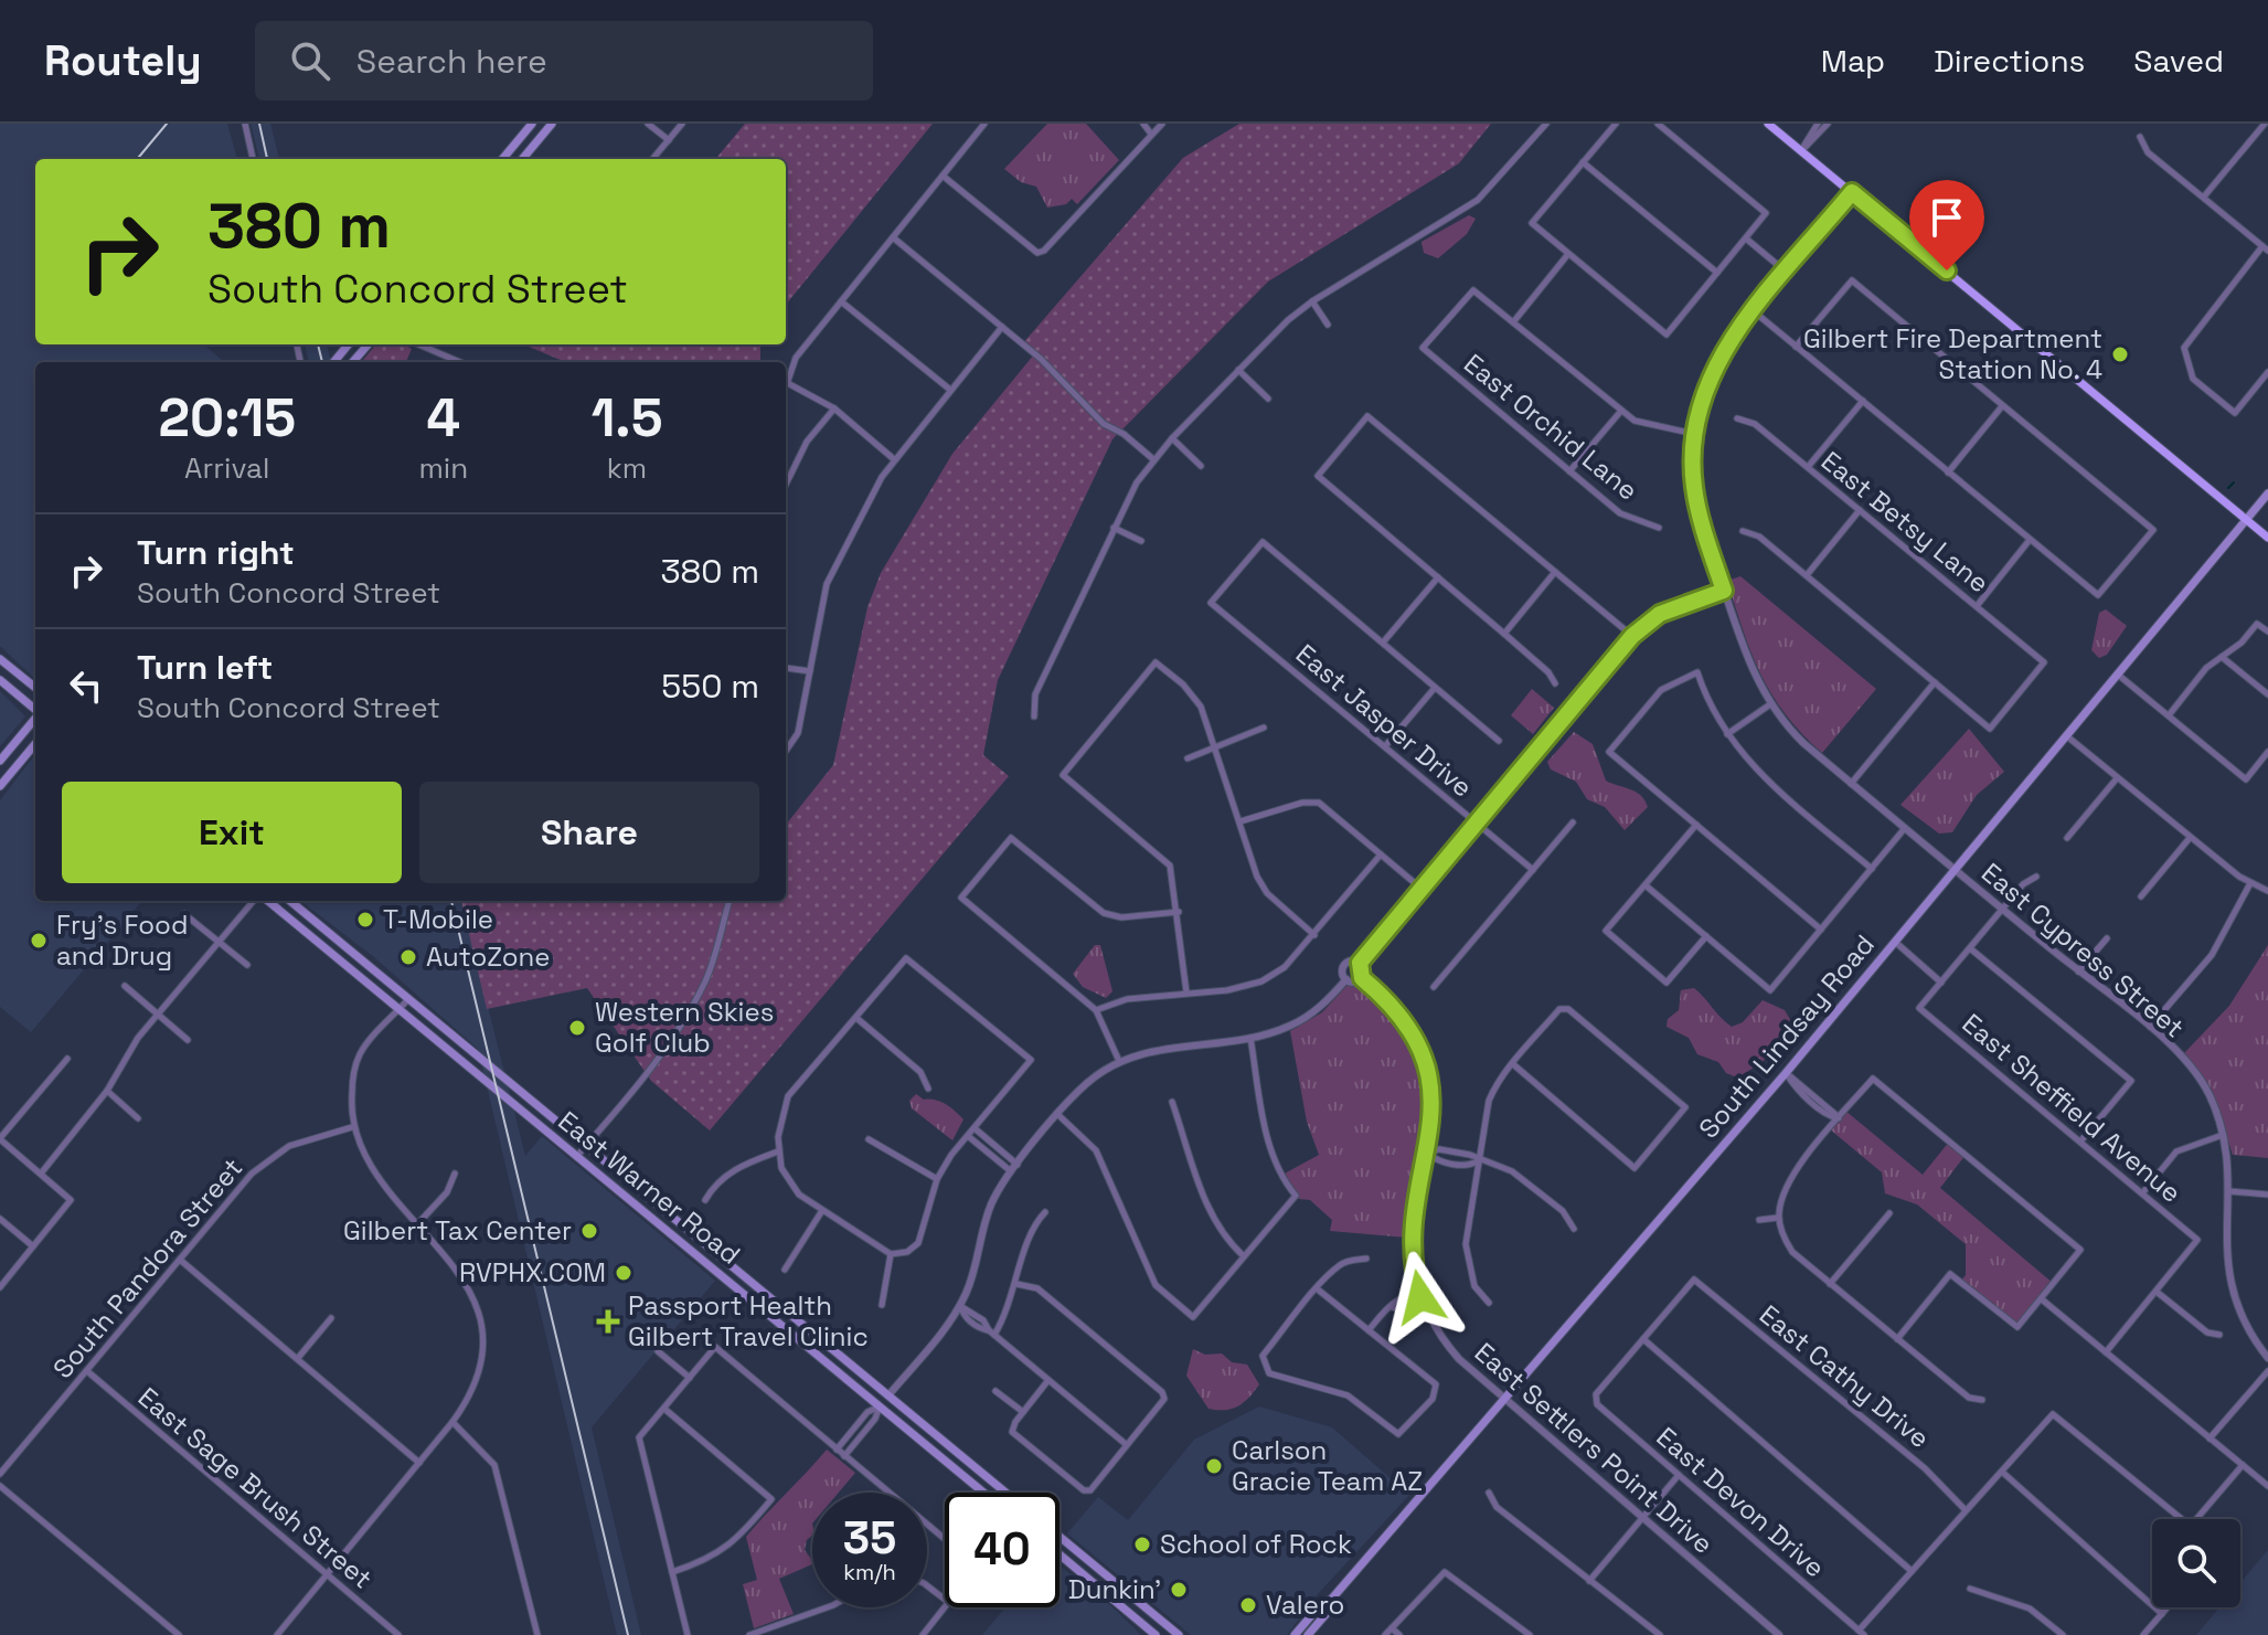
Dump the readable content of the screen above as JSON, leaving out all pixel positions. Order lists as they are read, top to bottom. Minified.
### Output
{"streets":{"main road":["South Lindsay Road","East Warner Road"],"street":["East Orchid Lane","East Betsy Lane","East Jasper Drive","East Cypress Street","East Sheffield Avenue","South Pandora Street","East Cathy Drive","East Settlers Point Drive","East Sage Brush Street","East Devon Drive"]},"crossings":[["East Cypress Street","South Lindsay Road"],["South Lindsay Road","East Settlers Point Drive"],["South Pandora Street","East Sage Brush Street"],["East Cathy Drive","East Devon Drive"]],"places":{"other":["Gilbert Fire Department Station No. 4","T-Mobile","Fry's Food and Drug","AutoZone","Western Skies Golf Club","Gilbert Tax Center","RVPHX.COM","Carlson Gracie Team AZ","School of Rock","Dunkin'","Valero"],"health":["Passport Health Gilbert Travel Clinic"]},"page":{"header":"Routely","search":"Search here","nav":["Map","Directions","Saved"],"turn":["380 m","South Concord Street"],"eta":["20:15","Arrival","4","min","1.5","km"],"list":[{"name":"Turn right","note":"South Concord Street","value":"380 m"},{"name":"Turn left","note":"South Concord Street","value":"550 m"}],"buttons":["Exit","Share"],"speed":"35 km/h","limit":"40"}}
